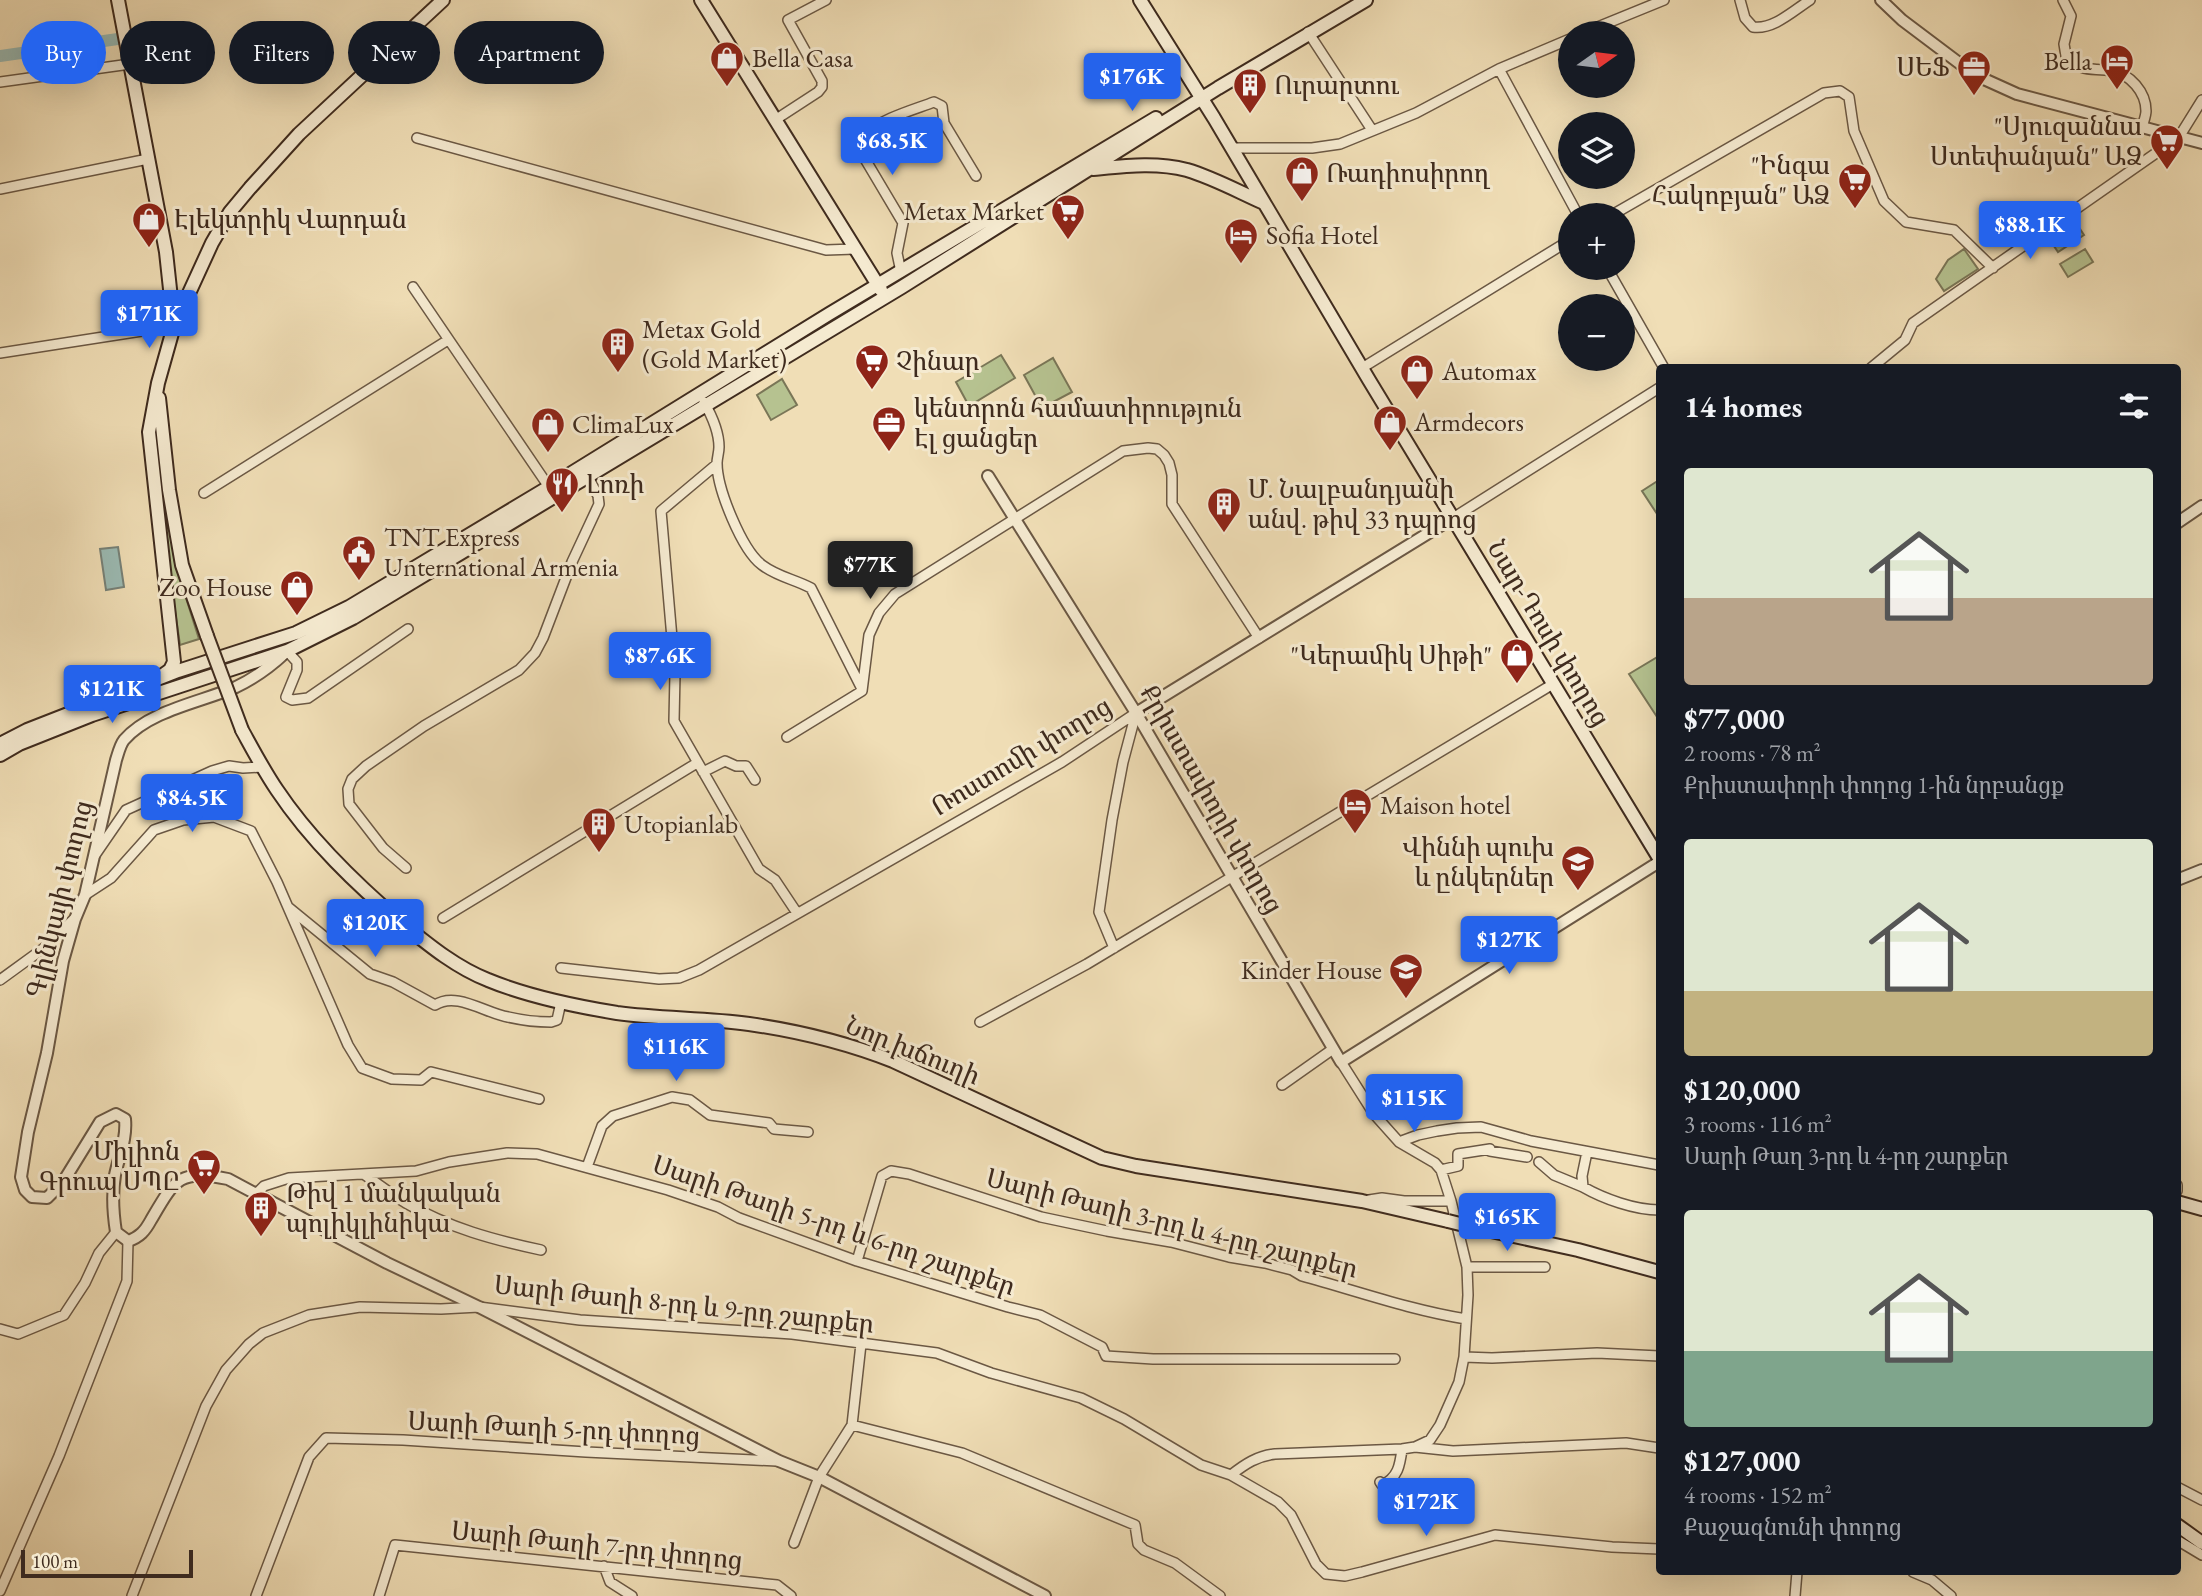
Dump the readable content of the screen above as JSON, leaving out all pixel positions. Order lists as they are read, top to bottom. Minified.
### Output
{"streets":{"main road":["Նար-Դոսի փողոց","Նոր խճուղի"],"street":["Ռոստոմի փողոց","Քրիստափորի փողոց","Գլինկայի փողոց","Սարի Թաղի 3-րդ և 4-րդ շարքեր","Սարի Թաղի 5-րդ և 6-րդ շարքեր","Սարի Թաղի 8-րդ և 9-րդ շարքեր","Սարի Թաղի 5-րդ փողոց","Սարի Թաղի 7-րդ փողոց"]},"crossings":[["Նար-Դոսի փողոց","Ռոստոմի փողոց"],["Ռոստոմի փողոց","Քրիստափորի փողոց"],["Սարի Թաղի 3-րդ և 4-րդ շարքեր","Սարի Թաղի 5-րդ և 6-րդ շարքեր"],["Սարի Թաղի 5-րդ և 6-րդ շարքեր","Սարի Թաղի 8-րդ և 9-րդ շարքեր"]],"places":{"shop":["Bella Casa","Ռադիոսիրող","Էլեկտրիկ Վարդան","Automax","Armdecors","ClimaLux","Zoo House","\"Կերամիկ Սիթի\""],"hotel":["Bella","Sofia Hotel","Maison hotel"],"office":["ՍԵՖ","կենտրոն համատիրություն Էլ ցանցեր"],"building":["Ուրարտու","Metax Gold (Gold Market)","Մ․ Նալբանդյանի անվ․ թիվ 33 դպրոց","Utopianlab","Թիվ 1 մանկական պոլիկլինիկա"],"supermarket":["\"Սյուզաննա Ստեփանյան\" ԱՁ","\"Ինգա Հակոբյան\" ԱՁ","Metax Market","Չինար","Միլիոն Գրուպ ՍՊԸ"],"restaurant":["Լոռի"],"public building":["TNT Express Unternational Armenia"],"school or university":["Վիննի պուխ և ընկերներ","Kinder House"]},"scale_bar":"100 m","north":"right","page":{"map_buttons":["+","−"],"chip":["Buy","Rent","Filters","New","Apartment"],"price":["$176K","$68.5K","$88.1K","$171K","$77K","$87.6K","$121K","$84.5K","$120K","$127K","$116K","$115K","$165K","$172K"],"heading":"14 homes","list":[{"name":"$77,000","note":"2 rooms · 78 m² · Քրիստափորի փողոց 1-ին նրբանցք"},{"name":"$120,000","note":"3 rooms · 116 m² · Սարի Թաղ 3-րդ և 4-րդ շարքեր"},{"name":"$127,000","note":"4 rooms · 152 m² · Քաջազնունի փողոց"}],"scale":"100 m"}}
